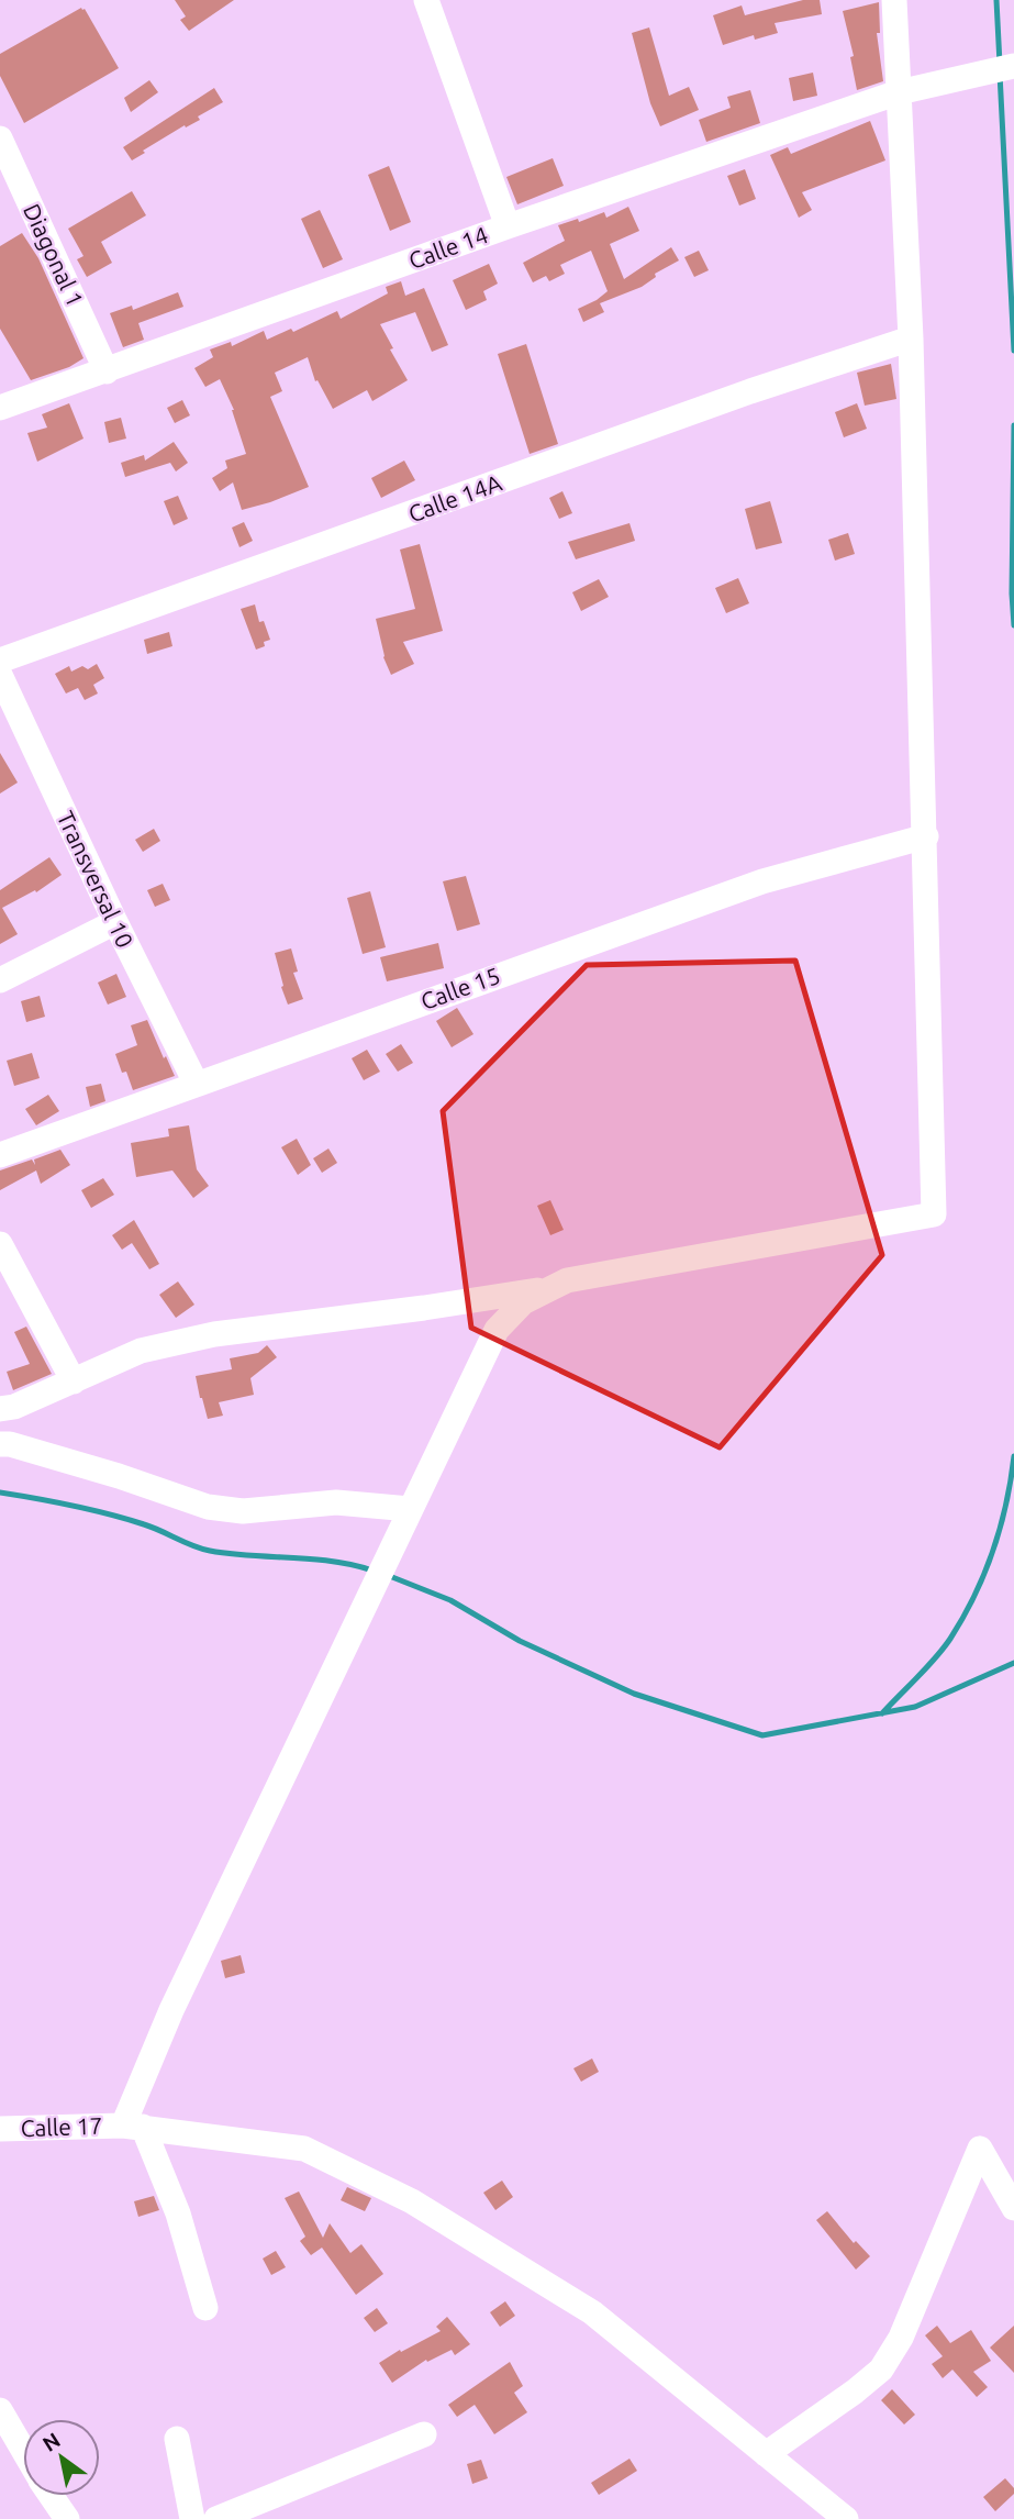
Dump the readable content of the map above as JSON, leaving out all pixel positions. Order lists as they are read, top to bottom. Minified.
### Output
{"streets":{"street":["Calle 14","Diagonal 1","Calle 14A","Transversal 10","Calle 15","Calle 17"]},"crossings":[["Calle 14","Diagonal 1"],["Transversal 10","Calle 15"]],"north":"top left"}
